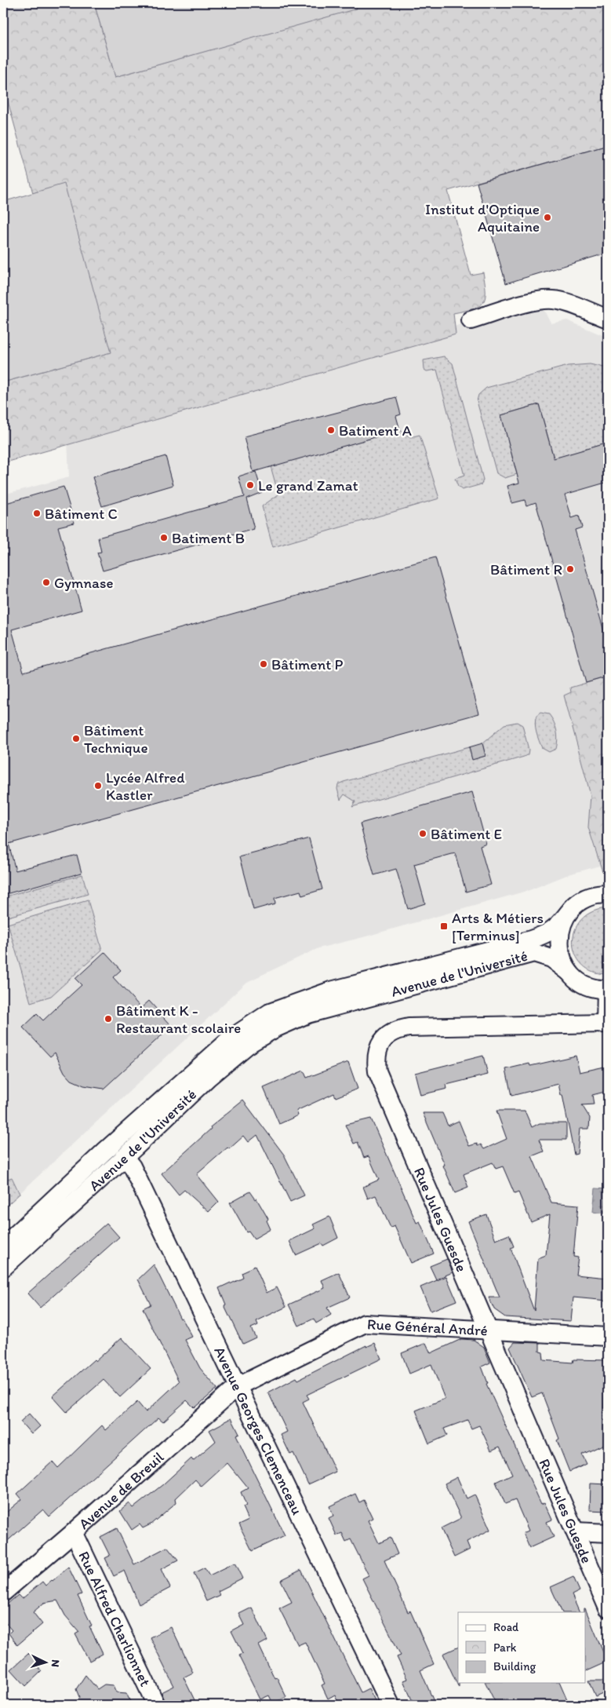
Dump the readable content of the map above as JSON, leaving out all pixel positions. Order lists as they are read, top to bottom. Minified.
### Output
{"streets":{"street":["Avenue de l'Université","Rue Jules Guesde","Rue Général André","Avenue Georges Clemenceau","Avenue de Breuil","Rue Alfred Charlionnet"]},"crossings":[["Avenue de l'Université","Avenue Georges Clemenceau"],["Rue Jules Guesde","Rue Général André"],["Rue Général André","Avenue Georges Clemenceau"],["Rue Général André","Avenue de Breuil"],["Avenue Georges Clemenceau","Avenue de Breuil"],["Avenue de Breuil","Rue Alfred Charlionnet"]],"places":{"other":["Institut d'Optique Aquitaine","Batiment A","Le grand Zamat","Bâtiment C","Batiment B","Bâtiment R","Gymnase","Bâtiment P","Bâtiment Technique","Lycée Alfred Kastler","Bâtiment E","Bâtiment K - Restaurant scolaire"],"transit":["Arts & Métiers [Terminus]"]},"legend":["Road","Park","Building"],"north":"right"}
